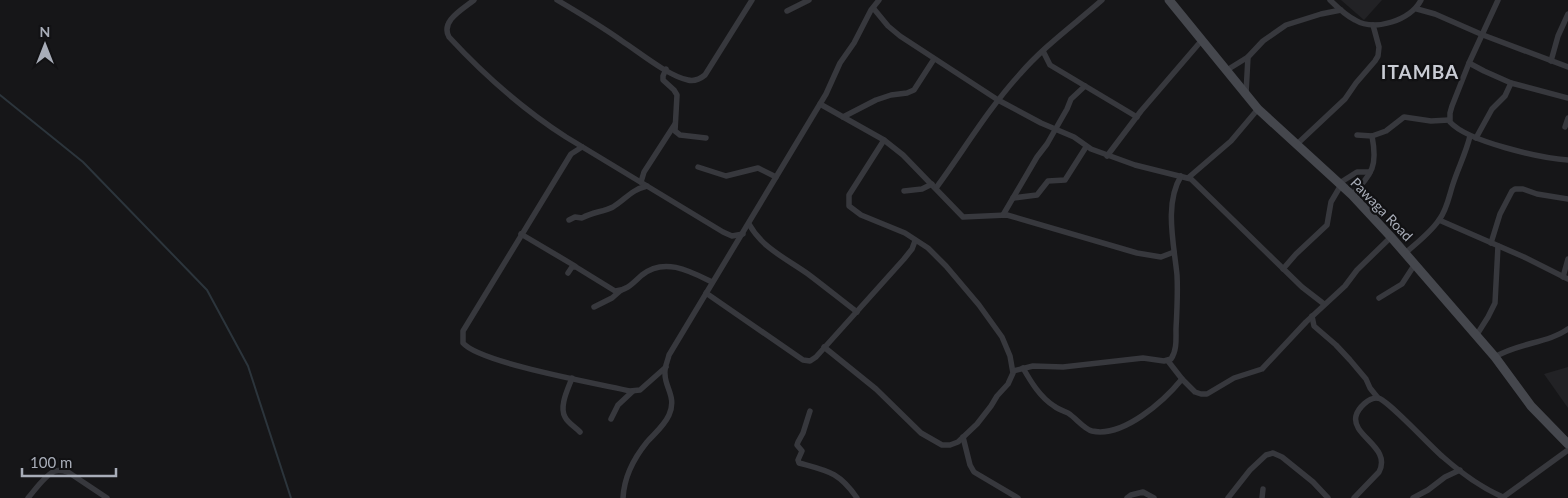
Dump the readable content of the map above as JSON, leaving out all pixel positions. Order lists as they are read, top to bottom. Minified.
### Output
{"streets":{"main road":["Pawaga Road"]},"districts":["ITAMBA"],"scale_bar":"100 m","north":"top"}
